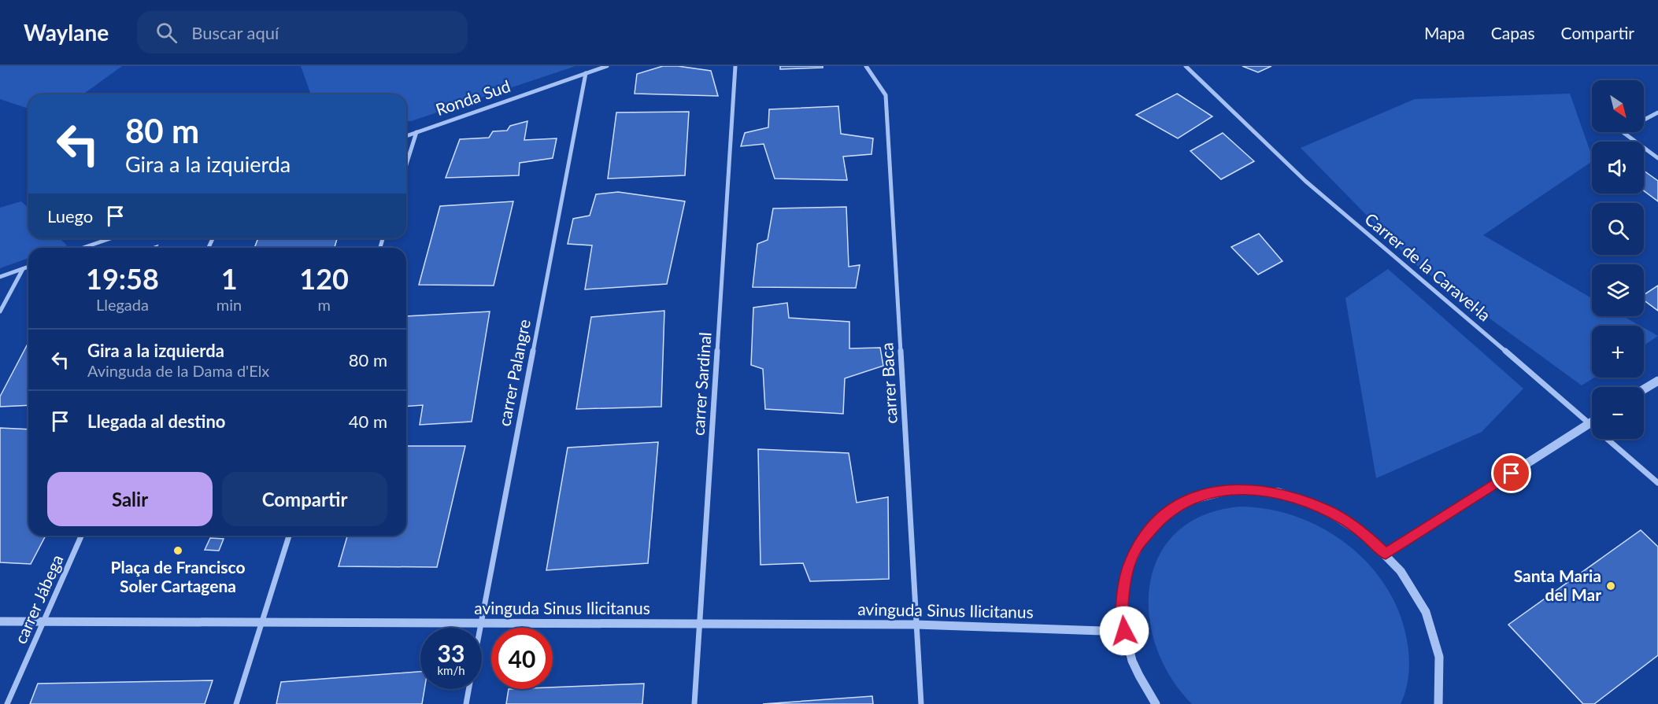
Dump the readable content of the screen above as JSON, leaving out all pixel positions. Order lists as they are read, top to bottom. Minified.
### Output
{"streets":{"street":["Ronda Sud","Carrer de la Caravel·la","carrer Palangre","carrer Baca","carrer Sardinal","carrer Jábega","avinguda Sinus Ilicitanus"]},"crossings":[["Ronda Sud","carrer Palangre"],["carrer Palangre","avinguda Sinus Ilicitanus"],["carrer Baca","avinguda Sinus Ilicitanus"],["carrer Sardinal","avinguda Sinus Ilicitanus"],["carrer Jábega","avinguda Sinus Ilicitanus"]],"places":["Plaça de Francisco Soler Cartagena","Santa Maria del Mar"],"north":"bottom right","page":{"header":"Waylane","search":"Buscar aquí","nav":["Mapa","Capas","Compartir"],"map_buttons":["+","−"],"turn":["80 m","Gira a la izquierda"],"then":"Luego","eta":["19:58","Llegada","1","min","120","m"],"list":[{"name":"Gira a la izquierda","note":"Avinguda de la Dama d'Elx","value":"80 m"},{"name":"Llegada al destino","value":"40 m"}],"buttons":["Salir","Compartir"],"speed":"33 km/h","limit":"40"}}
